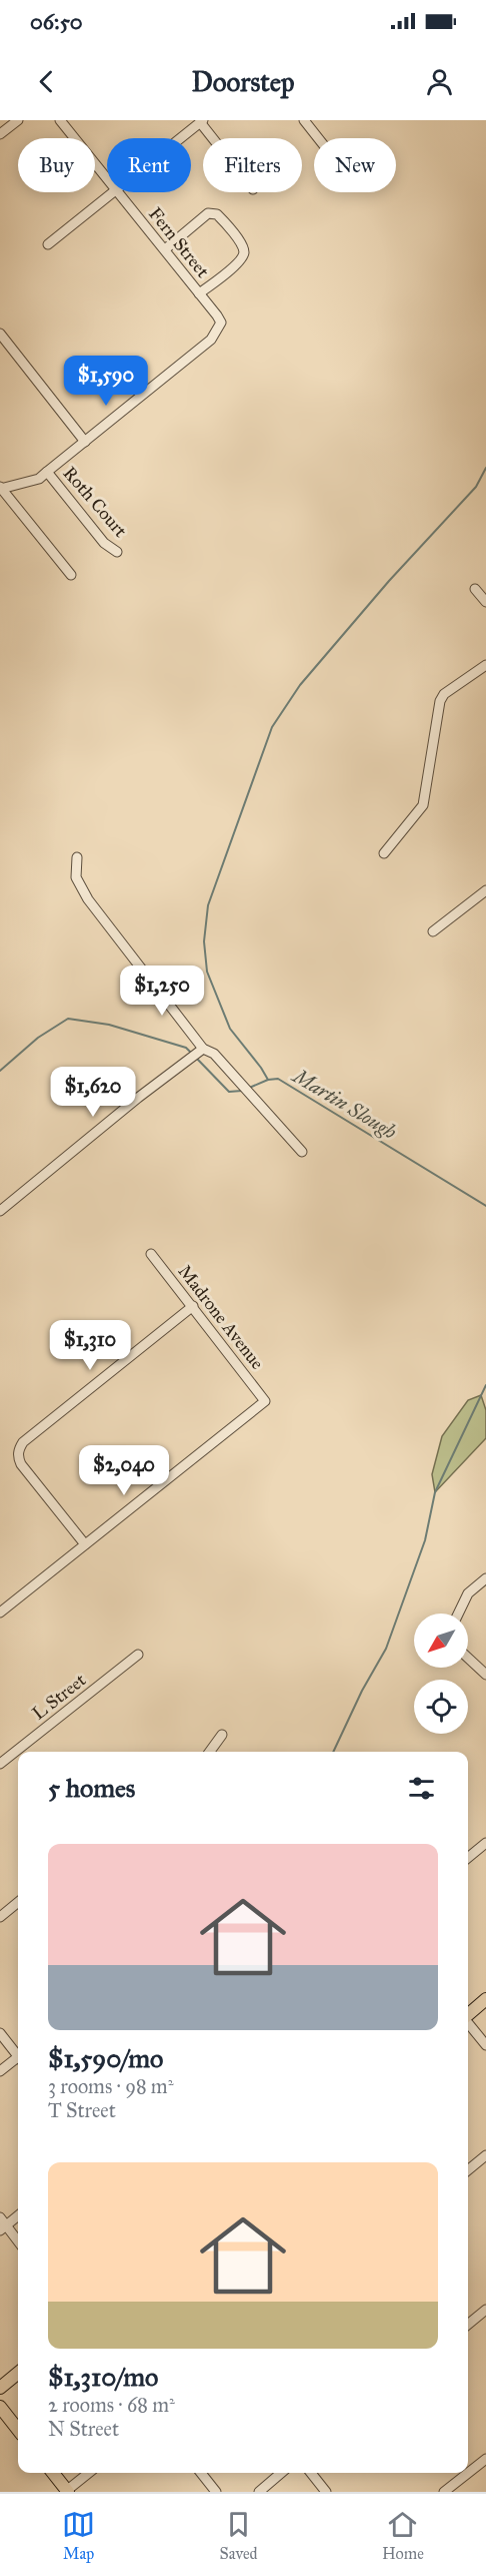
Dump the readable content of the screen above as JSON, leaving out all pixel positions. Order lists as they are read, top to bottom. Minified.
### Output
{"streets":{"street":["Fern Street","Roth Court","Madrone Avenue","L Street"]},"water":["Martin Slough"],"north":"bottom left","page":{"status":"06:50","header":"Doorstep","chip":["Buy","Rent","Filters","New"],"price":["$1,590","$1,250","$1,620","$1,310","$2,040"],"heading":"5 homes","list":[{"name":"$1,590/mo","note":"3 rooms · 98 m² · T Street"},{"name":"$1,310/mo","note":"2 rooms · 68 m² · N Street"}],"tabs":["Map","Saved","Home"]}}
